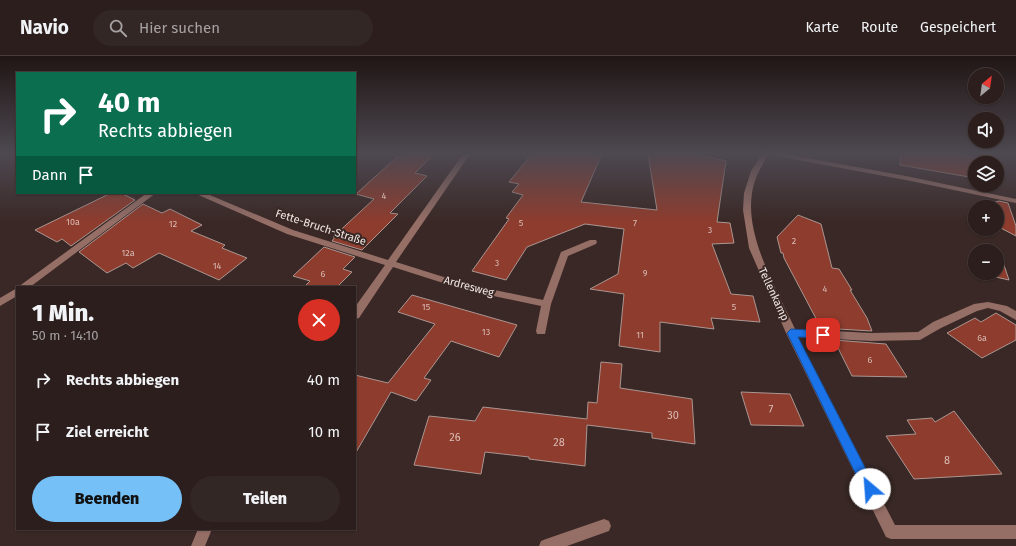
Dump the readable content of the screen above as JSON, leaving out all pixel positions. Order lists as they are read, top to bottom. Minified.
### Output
{"streets":{"street":["Fette-Bruch-Straße","Ardresweg","Tellenkamp"]},"crossings":[["Fette-Bruch-Straße","Ardresweg"]],"house_numbers":["4","10a","5","7","12","3","2","12a","3","14","9","6","4","15","5","13","11","6a","6","7","30","26","28","8"],"north":"top right","page":{"header":"Navio","search":"Hier suchen","nav":["Karte","Route","Gespeichert"],"map_buttons":["+","−"],"turn":["40 m","Rechts abbiegen"],"then":"Dann","heading":["1 Min.","50 m · 14:10"],"list":[{"name":"Rechts abbiegen","value":"40 m"},{"name":"Ziel erreicht","value":"10 m"}],"buttons":["Beenden","Teilen"]}}
